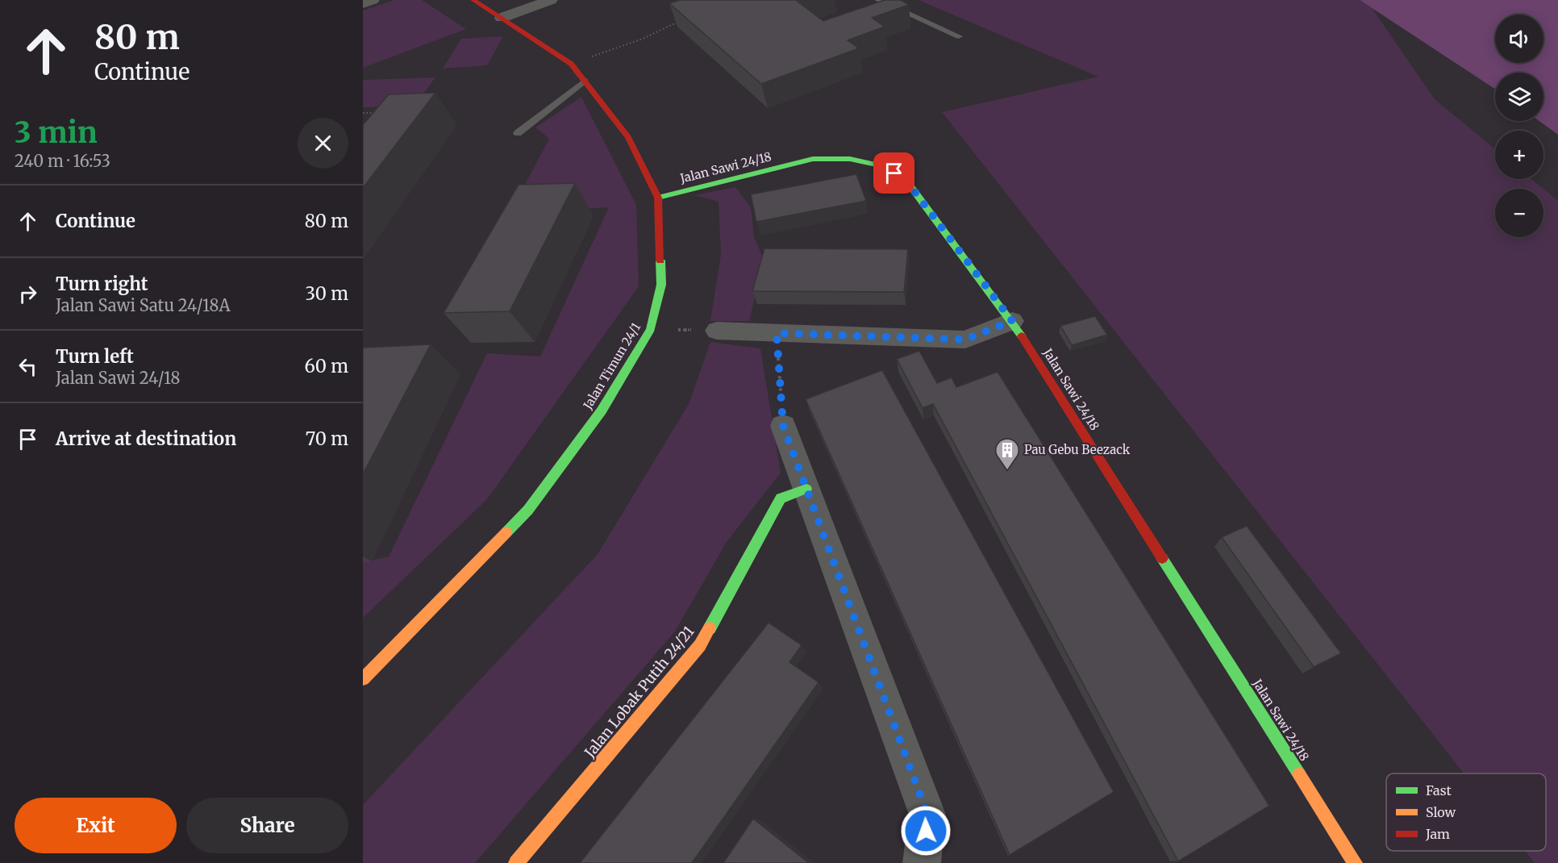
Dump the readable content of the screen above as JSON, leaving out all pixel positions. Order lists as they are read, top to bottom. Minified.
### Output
{"streets":{"street":["Jalan Sawi 24/18","Jalan Timun 24/1","Jalan Lobak Putih 24/21"]},"crossings":[["Jalan Sawi 24/18","Jalan Timun 24/1"]],"places":{"building":["Pau Gebu Beezack"]},"legend":["Fast","Slow","Jam"],"page":{"turn":["80 m","Continue"],"map_buttons":["+","−"],"heading":["3 min","240 m · 16:53"],"list":[{"name":"Continue","value":"80 m"},{"name":"Turn right","note":"Jalan Sawi Satu 24/18A","value":"30 m"},{"name":"Turn left","note":"Jalan Sawi 24/18","value":"60 m"},{"name":"Arrive at destination","value":"70 m"}],"buttons":["Exit","Share"]}}
